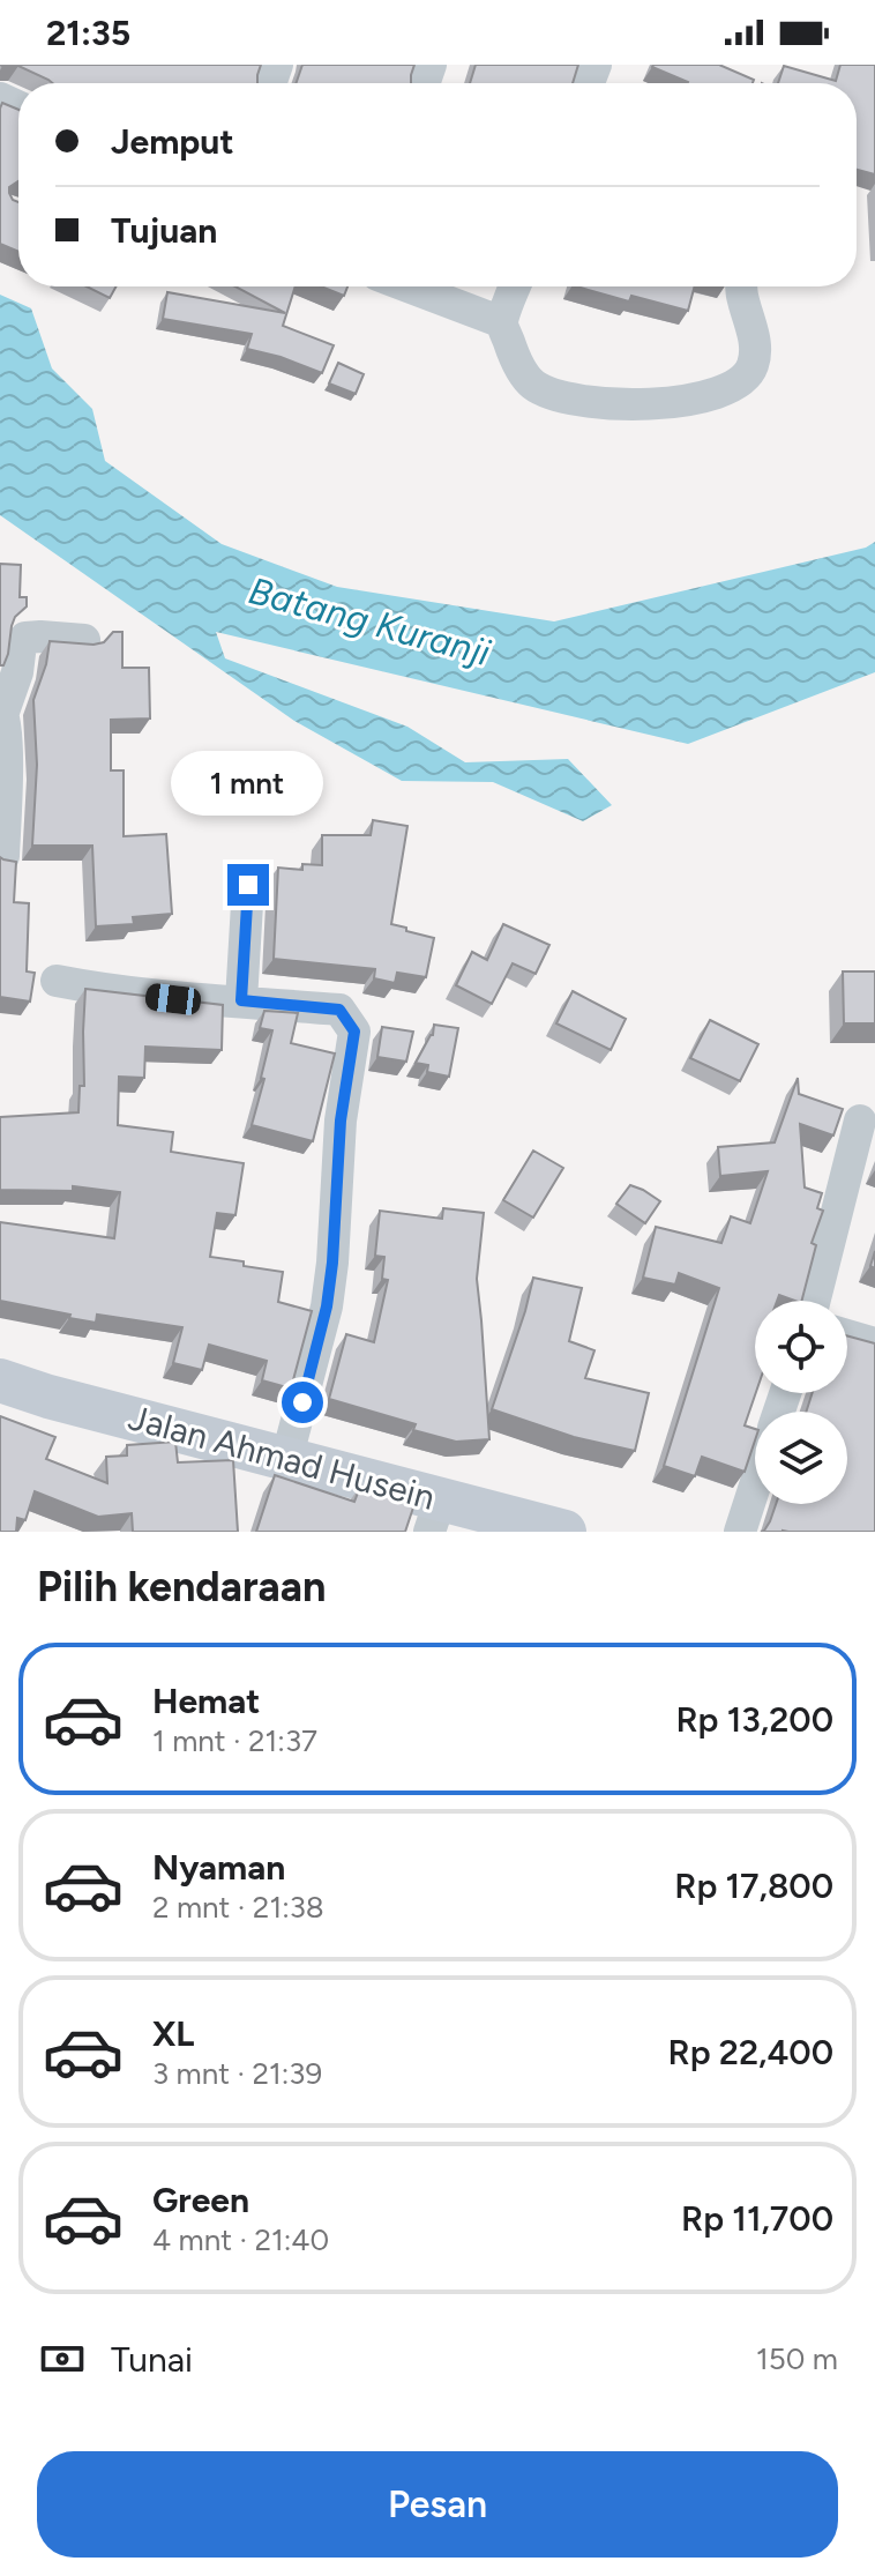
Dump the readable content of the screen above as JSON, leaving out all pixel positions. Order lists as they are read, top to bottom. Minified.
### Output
{"streets":{"main road":["Jalan Ahmad Husein"]},"water":["Batang Kuranji"],"page":{"status":"21:35","banner":["Jemput","Tujuan"],"bubble":"1 mnt","heading":"Pilih kendaraan","list":[{"name":"Hemat","note":"1 mnt · 21:37","value":"Rp 13,200"},{"name":"Nyaman","note":"2 mnt · 21:38","value":"Rp 17,800"},{"name":"XL","note":"3 mnt · 21:39","value":"Rp 22,400"},{"name":"Green","note":"4 mnt · 21:40","value":"Rp 11,700"}],"pay":["Tunai","150 m"],"buttons":"Pesan"}}
